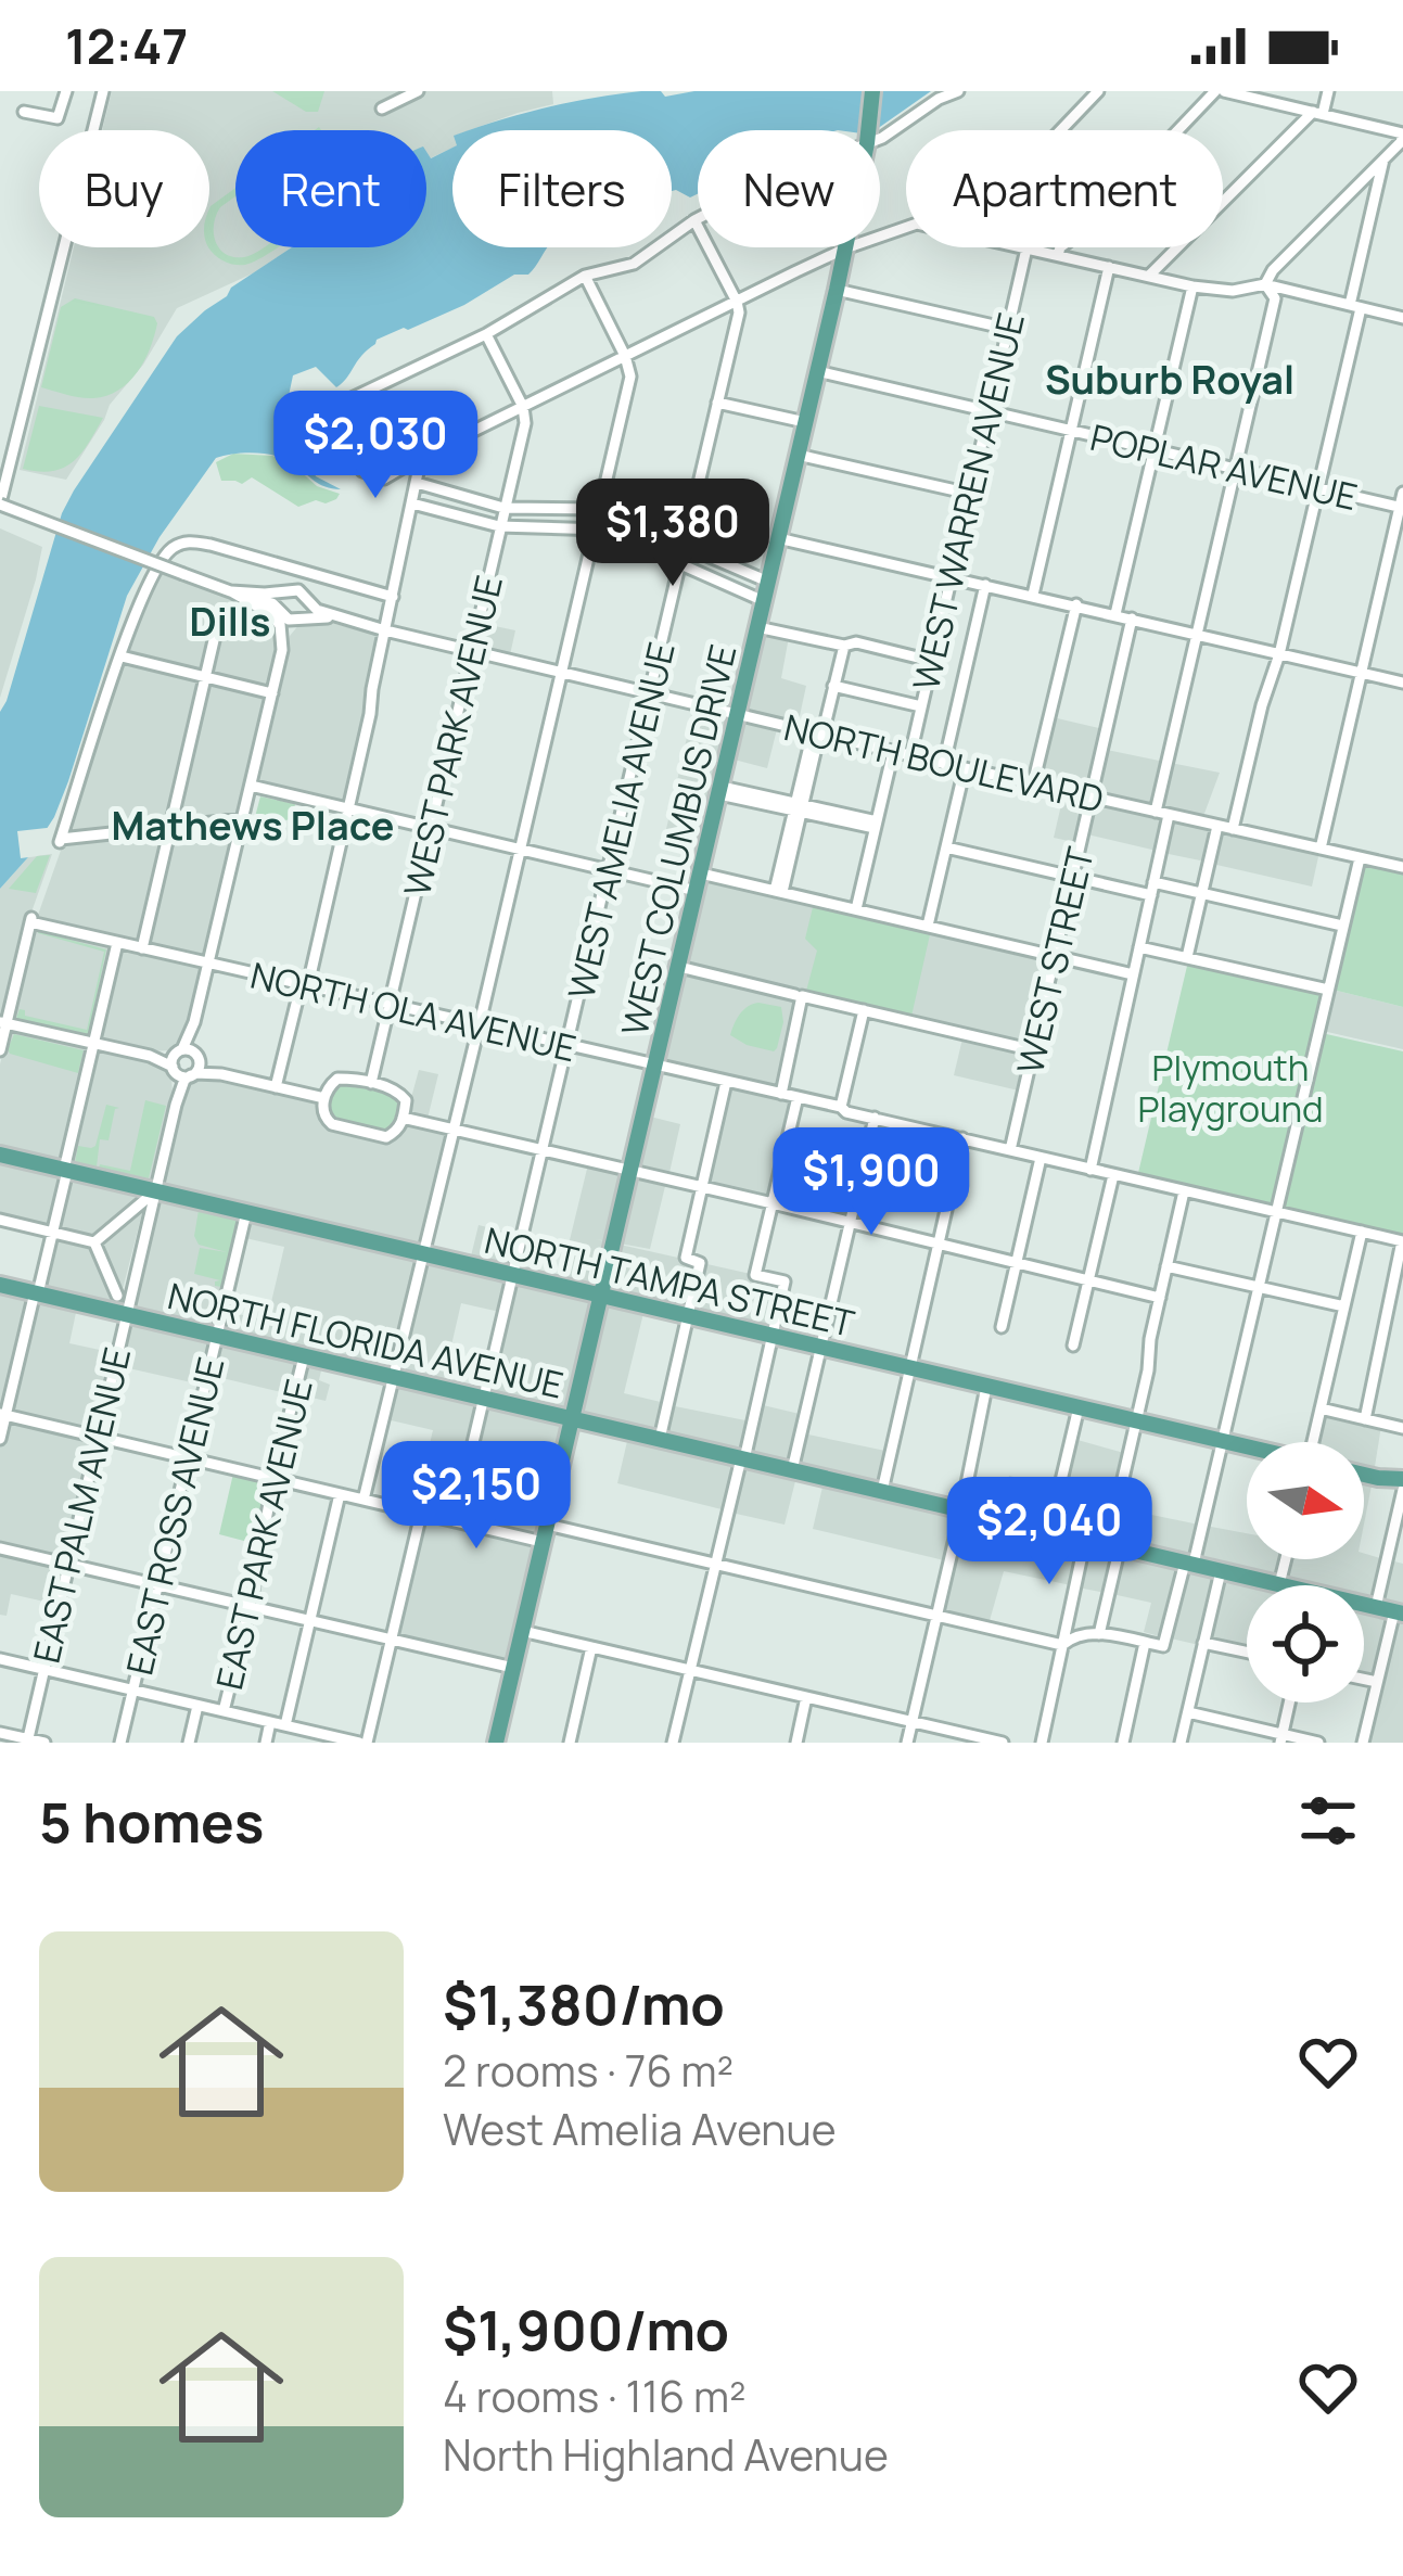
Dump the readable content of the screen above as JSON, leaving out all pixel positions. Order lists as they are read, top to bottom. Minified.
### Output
{"streets":{"main road":["WEST COLUMBUS DRIVE","NORTH TAMPA STREET","NORTH FLORIDA AVENUE"],"street":["POPLAR AVENUE","WEST WARREN AVENUE","WEST PARK AVENUE","NORTH BOULEVARD","WEST AMELIA AVENUE","WEST STREET","NORTH OLA AVENUE","EAST PALM AVENUE","EAST ROSS AVENUE","EAST PARK AVENUE"]},"crossings":[["POPLAR AVENUE","WEST WARREN AVENUE"],["POPLAR AVENUE","WEST COLUMBUS DRIVE"],["WEST WARREN AVENUE","NORTH BOULEVARD"],["WEST PARK AVENUE","NORTH BOULEVARD"],["WEST PARK AVENUE","NORTH OLA AVENUE"],["NORTH BOULEVARD","WEST AMELIA AVENUE"],["NORTH BOULEVARD","WEST COLUMBUS DRIVE"],["NORTH BOULEVARD","WEST STREET"],["WEST AMELIA AVENUE","NORTH OLA AVENUE"],["WEST AMELIA AVENUE","NORTH TAMPA STREET"],["WEST AMELIA AVENUE","NORTH FLORIDA AVENUE"],["WEST COLUMBUS DRIVE","NORTH OLA AVENUE"],["WEST COLUMBUS DRIVE","NORTH TAMPA STREET"],["WEST COLUMBUS DRIVE","NORTH FLORIDA AVENUE"],["WEST STREET","NORTH OLA AVENUE"],["NORTH TAMPA STREET","EAST PALM AVENUE"],["NORTH TAMPA STREET","EAST ROSS AVENUE"],["NORTH FLORIDA AVENUE","EAST PALM AVENUE"],["NORTH FLORIDA AVENUE","EAST ROSS AVENUE"],["NORTH FLORIDA AVENUE","EAST PARK AVENUE"]],"districts":["Suburb Royal","Dills","Mathews Place"],"parks":["Plymouth Playground"],"north":"right","page":{"status":"12:47","chip":["Buy","Rent","Filters","New","Apartment"],"price":["$2,030","$1,380","$1,900","$2,150","$2,040"],"heading":"5 homes","list":[{"name":"$1,380/mo","note":"2 rooms · 76 m² · West Amelia Avenue"},{"name":"$1,900/mo","note":"4 rooms · 116 m² · North Highland Avenue"}]}}
